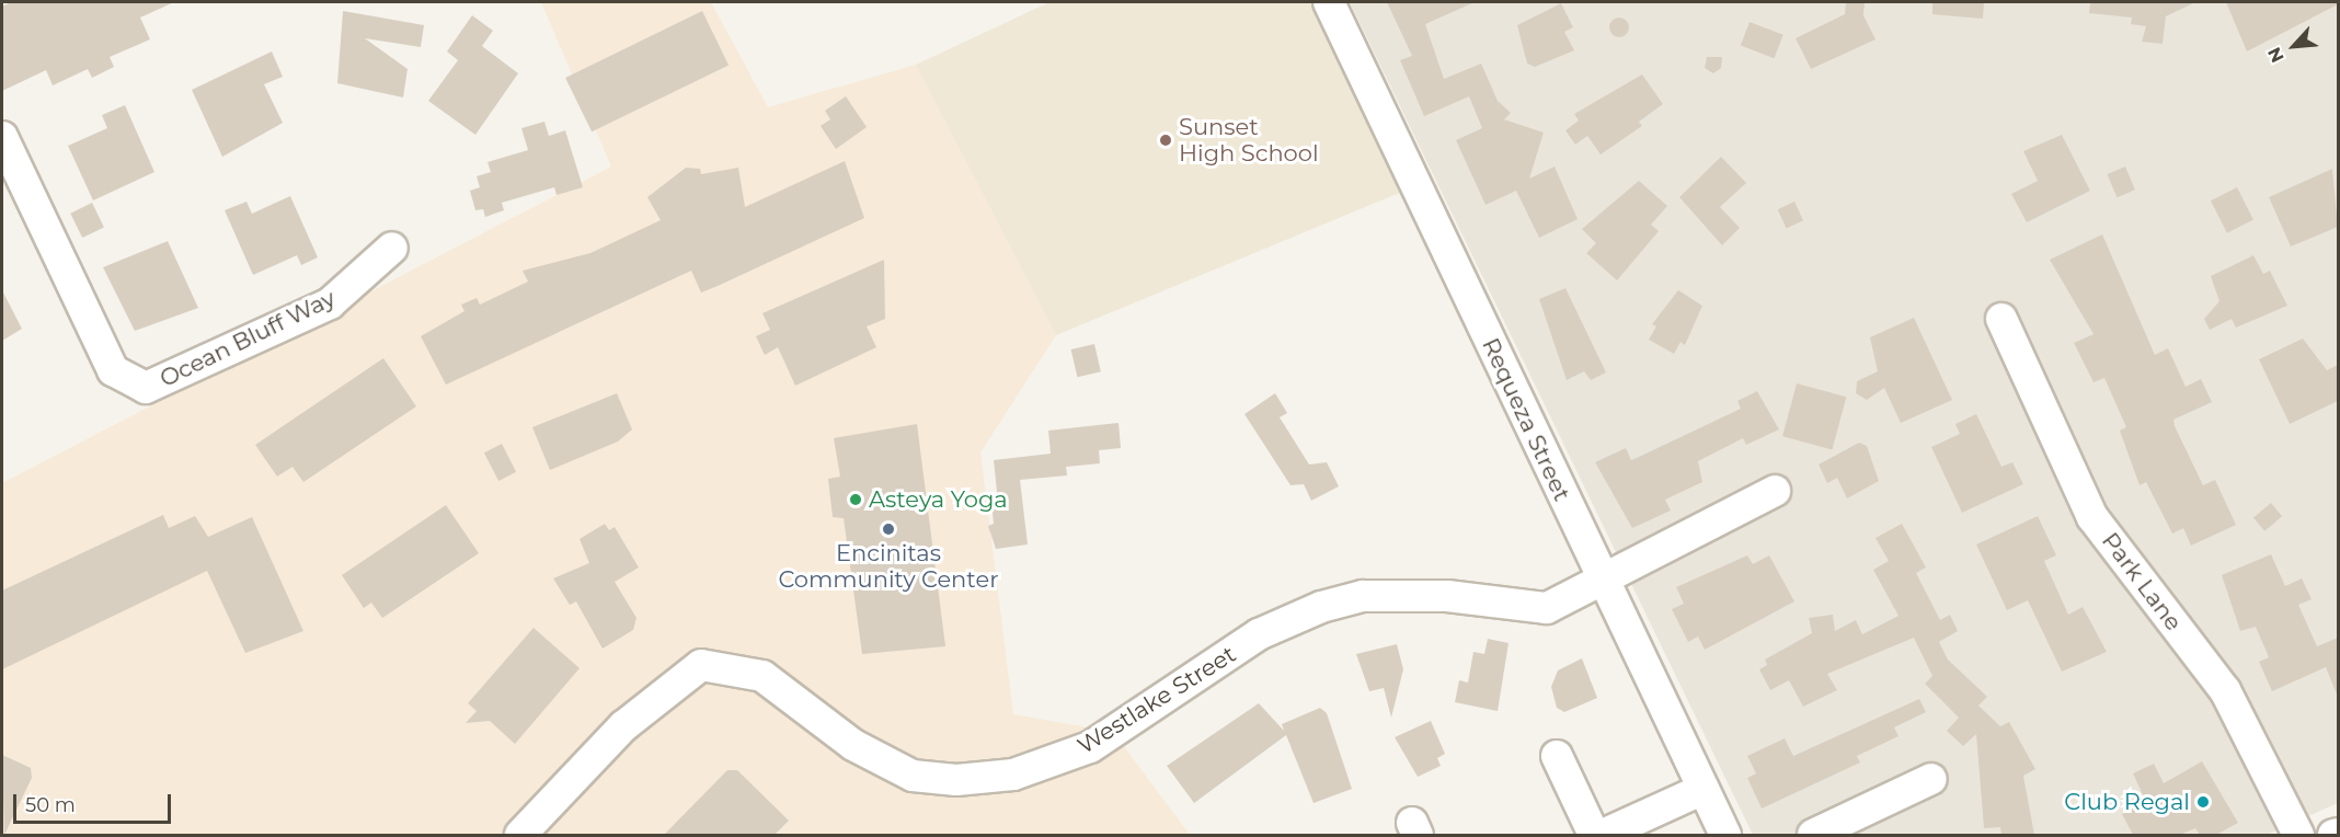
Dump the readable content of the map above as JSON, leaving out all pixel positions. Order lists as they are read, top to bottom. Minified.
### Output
{"streets":{"street":["Ocean Bluff Way","Requeza Street","Park Lane","Westlake Street"]},"crossings":[["Requeza Street","Westlake Street"]],"places":["Sunset High School","Asteya Yoga","Encinitas Community Center","Club Regal"],"scale_bar":"50 m","north":"bottom left"}
